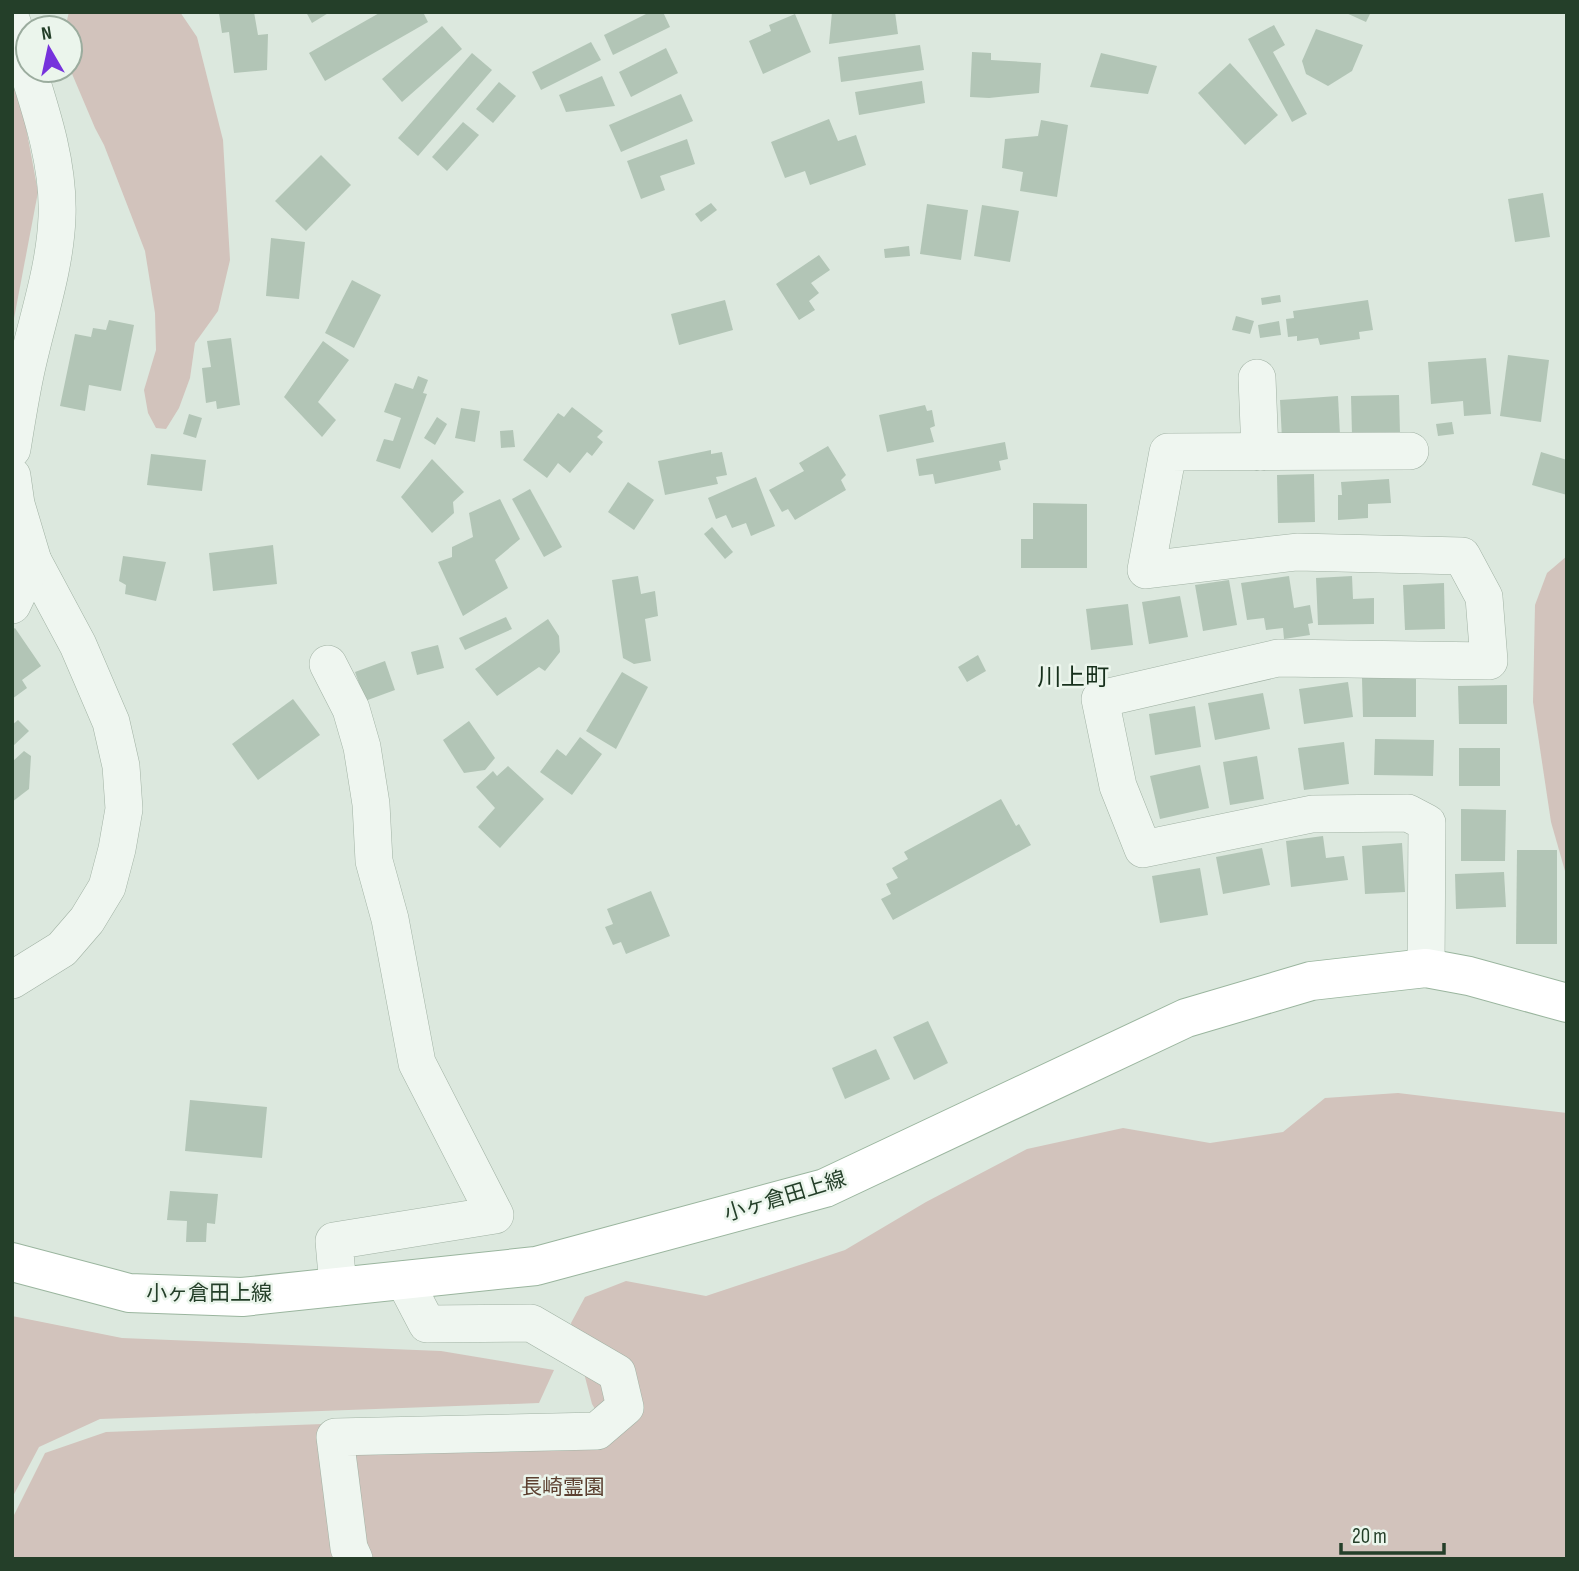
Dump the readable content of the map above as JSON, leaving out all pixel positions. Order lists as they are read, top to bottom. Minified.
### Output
{"streets":{"main road":["小ヶ倉田上線"]},"districts":["川上町"],"parks":["長崎霊園"],"scale_bar":"20 m","north":"top"}
